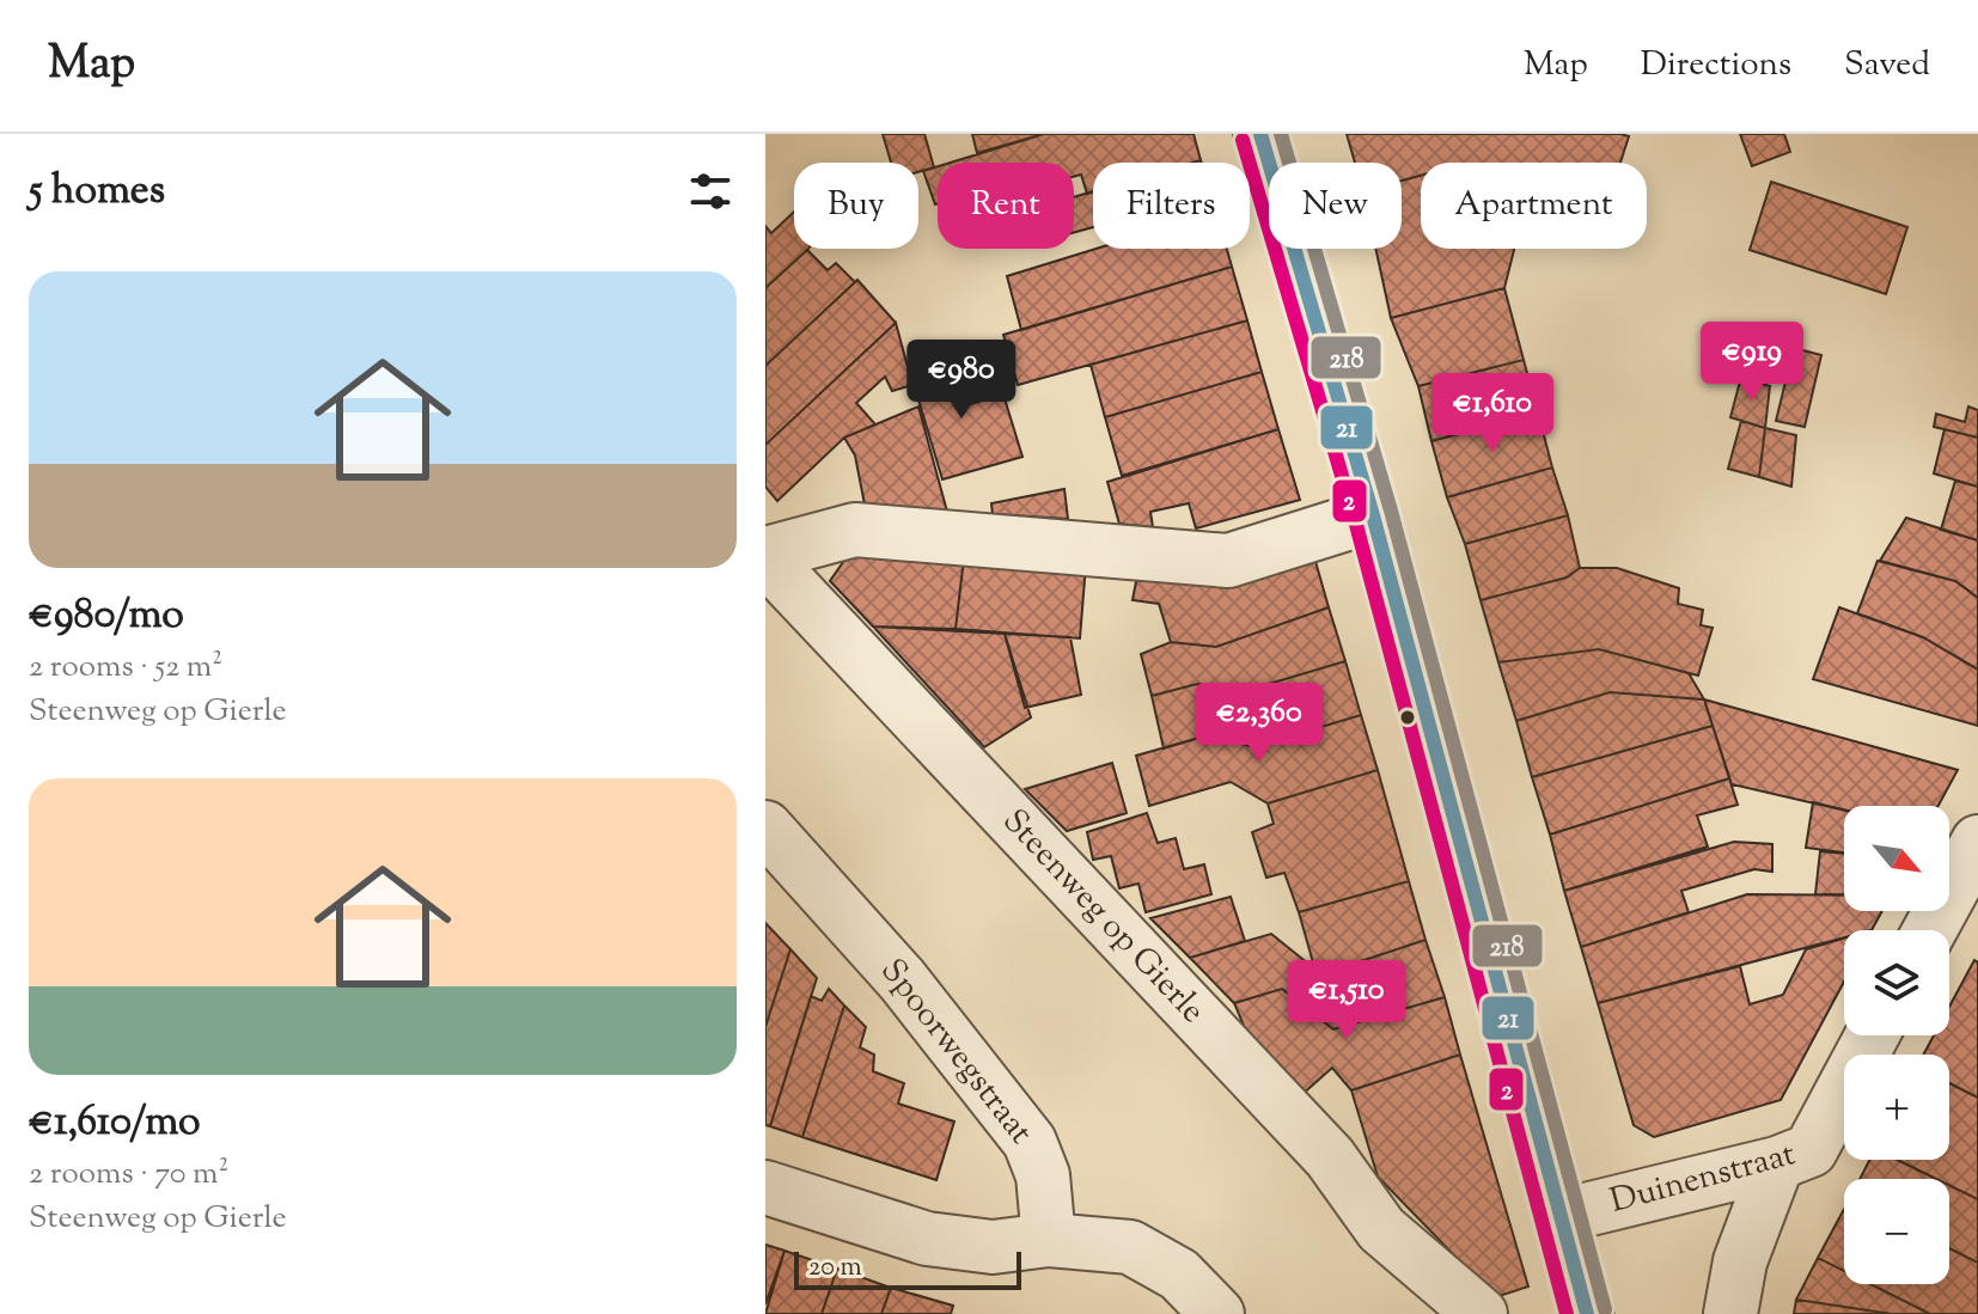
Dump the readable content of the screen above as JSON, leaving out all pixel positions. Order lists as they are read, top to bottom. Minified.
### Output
{"streets":{"street":["Steenweg op Gierle","Spoorwegstraat","Duinenstraat"]},"lines":["transit line 21","transit line 218","transit line 2"],"scale_bar":"20 m","north":"bottom right","page":{"header":"Map","nav":["Map","Directions","Saved"],"heading":"5 homes","chip":["Buy","Rent","Filters","New","Apartment"],"list":[{"name":"€980/mo","note":"2 rooms · 52 m² · Steenweg op Gierle"},{"name":"€1,610/mo","note":"2 rooms · 70 m² · Steenweg op Gierle"}],"price":["€919","€980","€1,610","€2,360","€1,510"],"map_buttons":["+","−"],"scale":"20 m"}}
